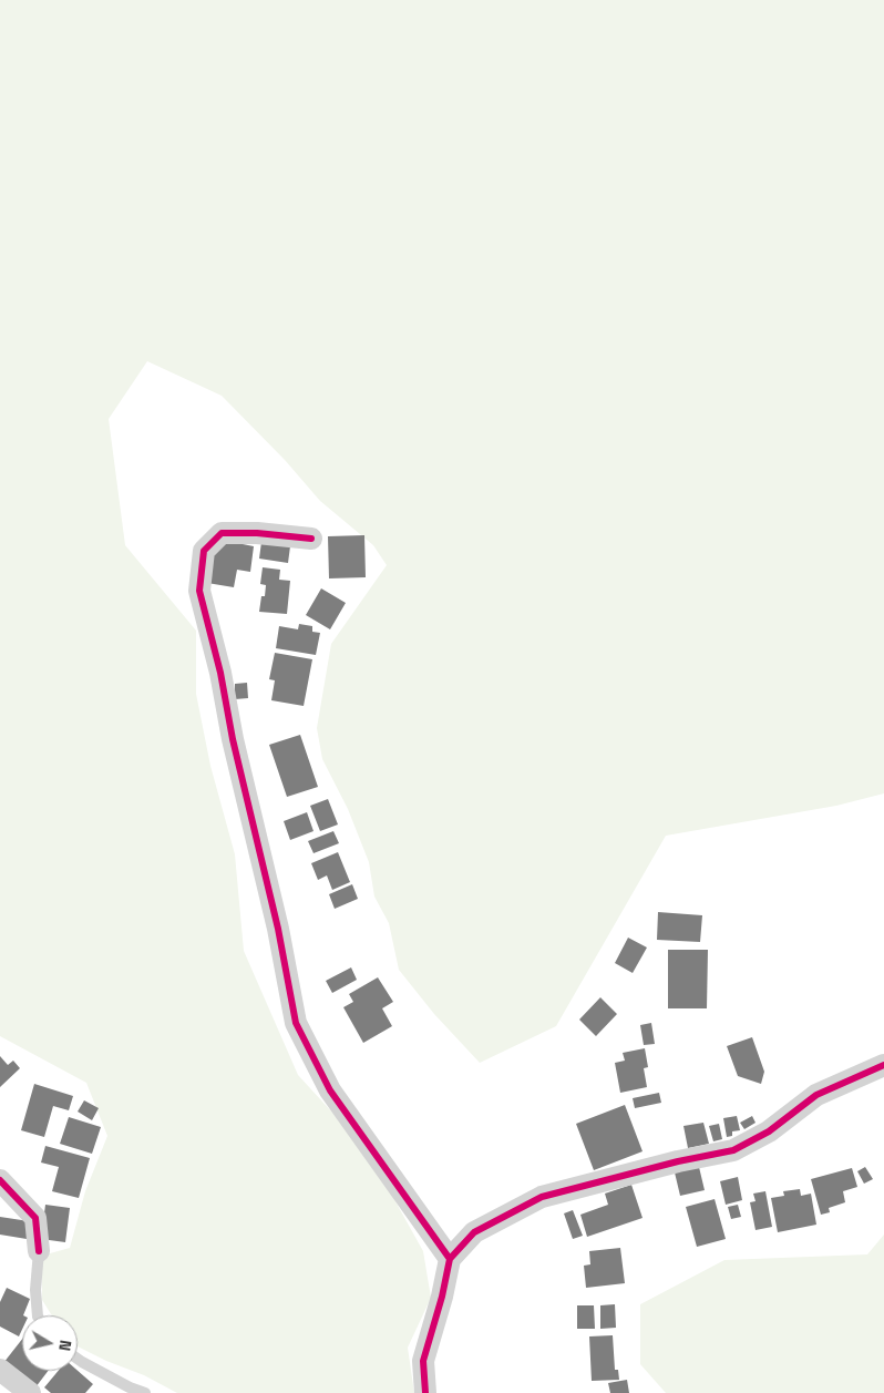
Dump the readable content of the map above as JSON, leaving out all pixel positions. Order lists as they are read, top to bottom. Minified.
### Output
{"north":"right"}
